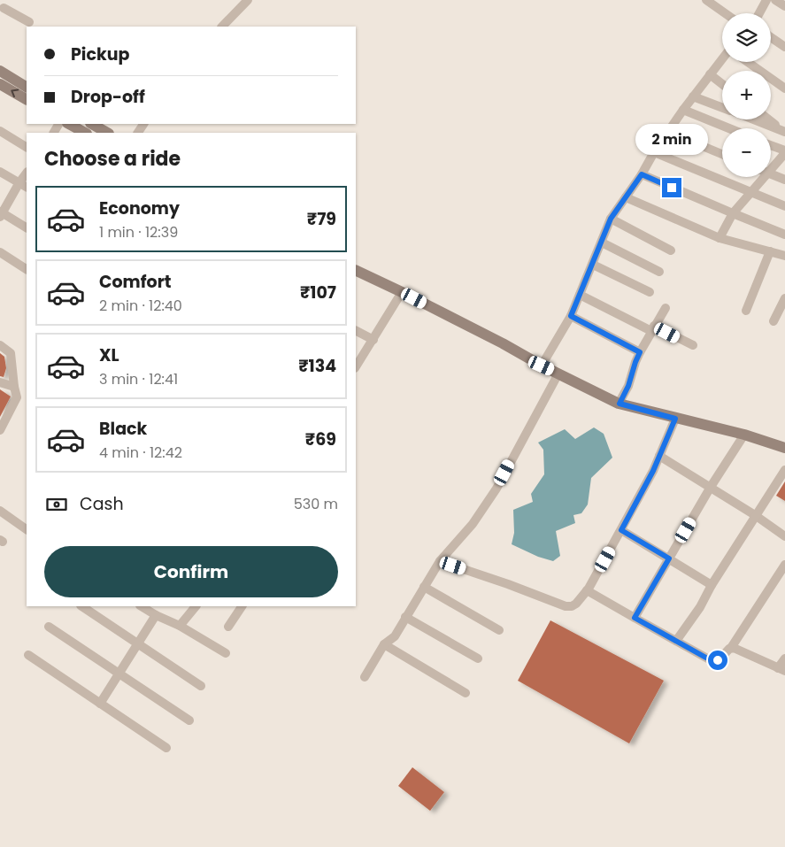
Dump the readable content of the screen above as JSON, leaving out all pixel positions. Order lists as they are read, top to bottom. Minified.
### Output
{"page":{"map_buttons":["+","−"],"banner":["Pickup","Drop-off"],"bubble":"2 min","heading":"Choose a ride","list":[{"name":"Economy","note":"1 min · 12:39","value":"₹79"},{"name":"Comfort","note":"2 min · 12:40","value":"₹107"},{"name":"XL","note":"3 min · 12:41","value":"₹134"},{"name":"Black","note":"4 min · 12:42","value":"₹69"}],"pay":["Cash","530 m"],"buttons":"Confirm"}}
